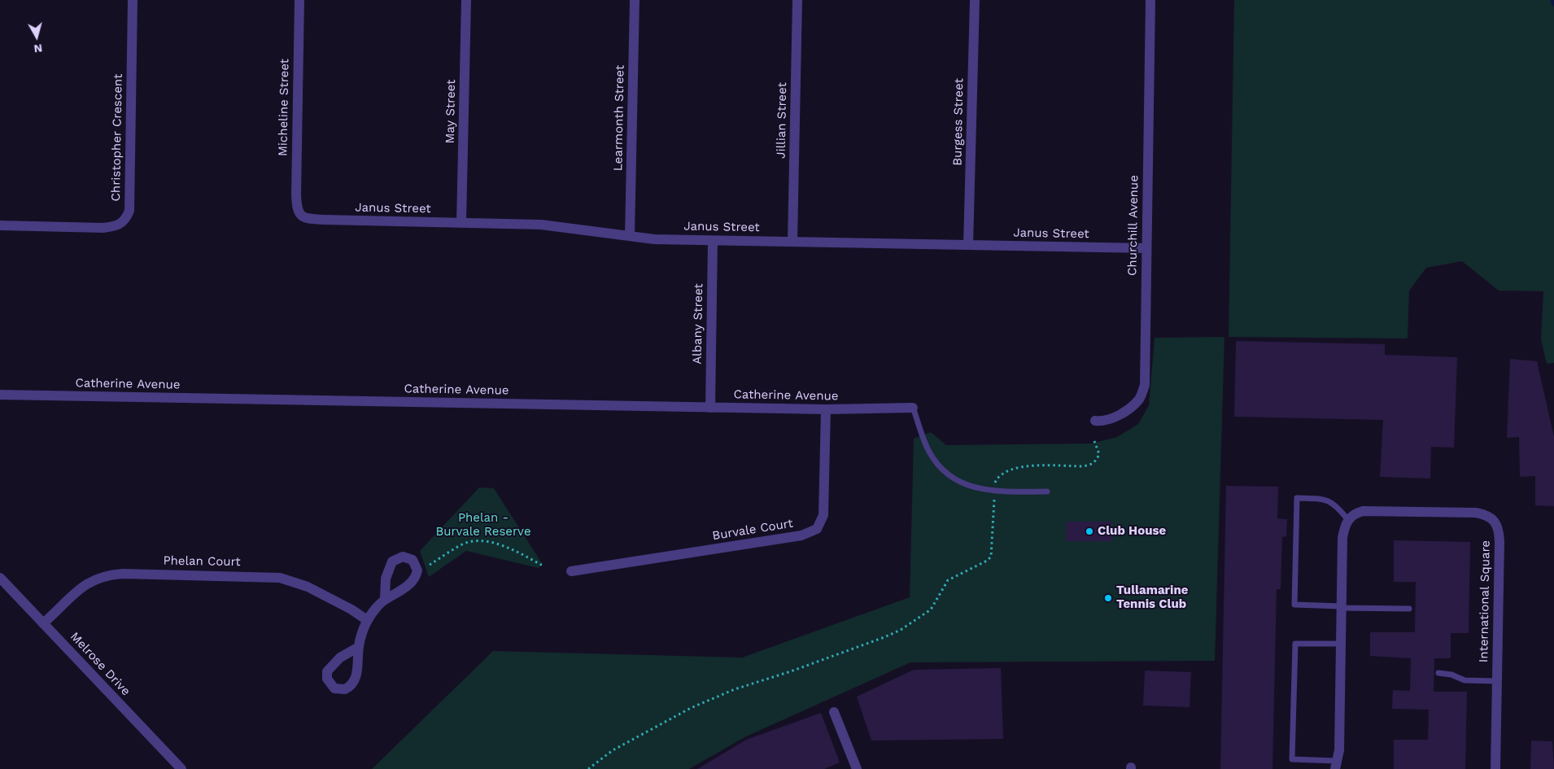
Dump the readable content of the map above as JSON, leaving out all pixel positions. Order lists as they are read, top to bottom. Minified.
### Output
{"streets":{"street":["Micheline Street","May Street","Learmonth Street","Jillian Street","Burgess Street","Christopher Crescent","Janus Street","Churchill Avenue","Albany Street","Catherine Avenue","Burvale Court","Phelan Court","International Square","Melrose Drive"]},"crossings":[["Micheline Street","Janus Street"],["May Street","Janus Street"],["Learmonth Street","Janus Street"],["Jillian Street","Janus Street"],["Burgess Street","Janus Street"],["Janus Street","Churchill Avenue"],["Janus Street","Albany Street"],["Albany Street","Catherine Avenue"],["Catherine Avenue","Burvale Court"],["Phelan Court","Melrose Drive"]],"parks":["Phelan - Burvale Reserve"],"places":["Club House","Tullamarine Tennis Club"],"north":"bottom"}
